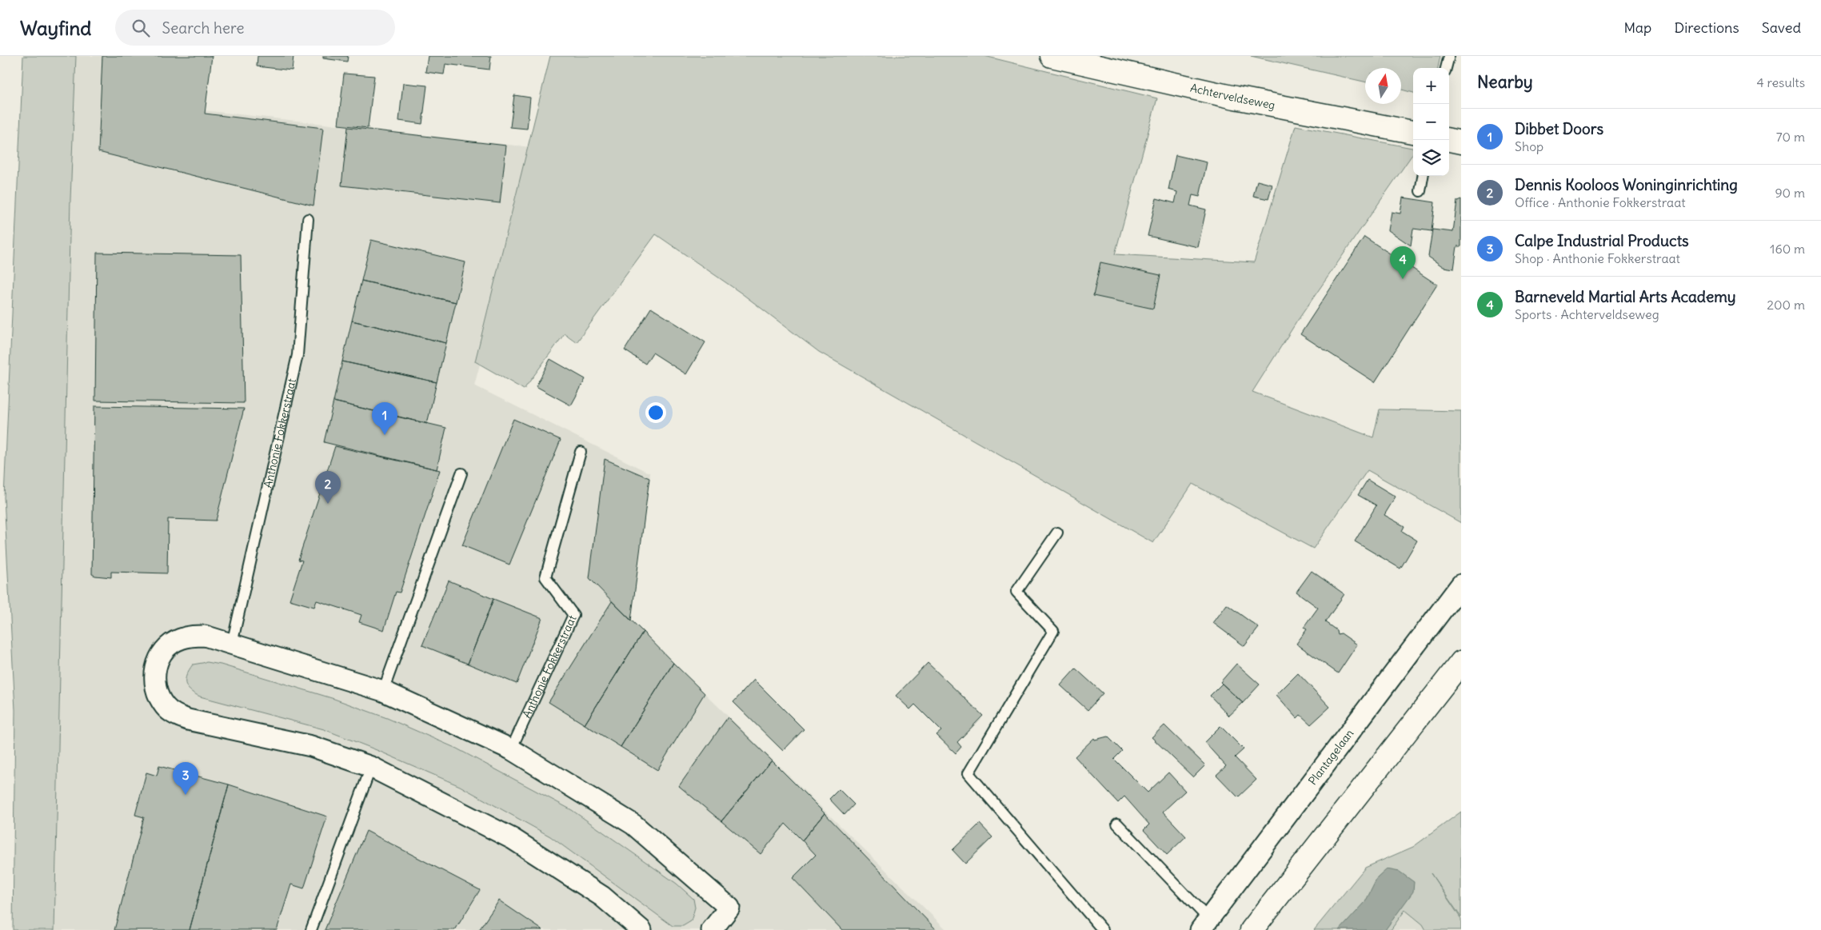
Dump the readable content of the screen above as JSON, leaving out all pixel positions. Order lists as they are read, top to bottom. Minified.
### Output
{"streets":{"street":["Achterveldseweg","Plantagelaan"],"lane":["Anthonie Fokkerstraat"]},"north":"top","page":{"header":"Wayfind","search":"Search here","nav":["Map","Directions","Saved"],"heading":["Nearby","4 results"],"map_buttons":["+","−"],"list":[{"mark":"1","name":"Dibbet Doors","note":"Shop","value":"70 m"},{"mark":"2","name":"Dennis Kooloos Woninginrichting","note":"Office · Anthonie Fokkerstraat","value":"90 m"},{"mark":"3","name":"Calpe Industrial Products","note":"Shop · Anthonie Fokkerstraat","value":"160 m"},{"mark":"4","name":"Barneveld Martial Arts Academy","note":"Sports · Achterveldseweg","value":"200 m"}],"pins":["4","1","2","3"]}}
